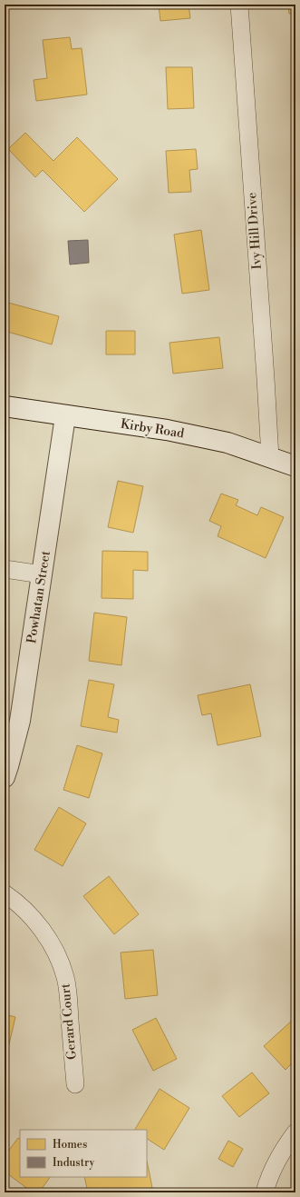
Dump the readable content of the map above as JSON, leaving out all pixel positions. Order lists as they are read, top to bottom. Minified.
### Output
{"streets":{"street":["Ivy Hill Drive","Kirby Road","Powhatan Street","Gerard Court"]},"crossings":[["Ivy Hill Drive","Kirby Road"],["Kirby Road","Powhatan Street"]],"legend":["Homes","Industry"]}
